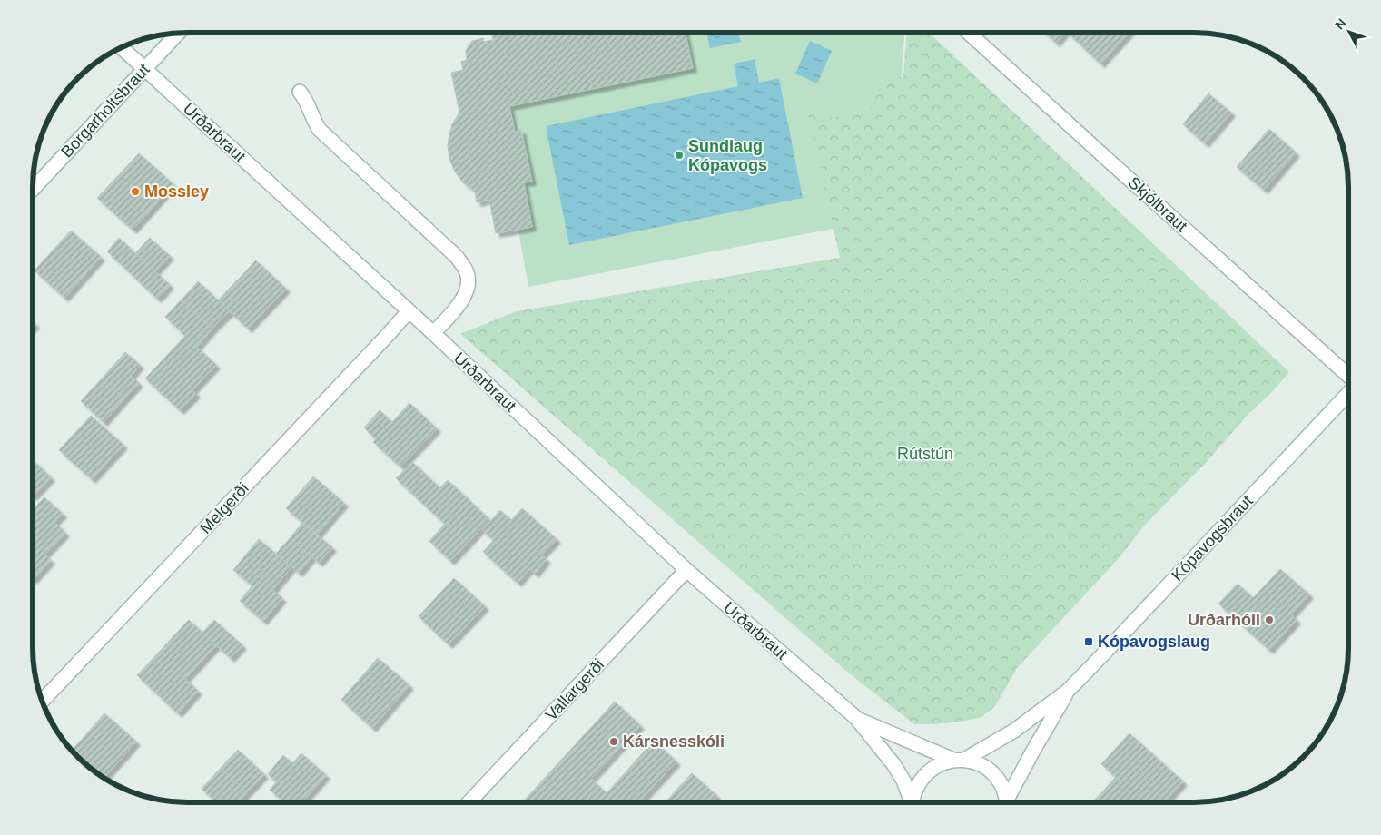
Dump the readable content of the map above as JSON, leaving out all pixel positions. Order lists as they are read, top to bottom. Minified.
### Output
{"streets":{"street":["Borgarholtsbraut","Urðarbraut","Skjólbraut","Melgerði","Kópavogsbraut","Vallargerði"]},"crossings":[["Borgarholtsbraut","Urðarbraut"],["Urðarbraut","Melgerði"],["Urðarbraut","Kópavogsbraut"],["Urðarbraut","Vallargerði"]],"parks":["Rútstún"],"places":{"other":["Sundlaug Kópavogs","Mossley","Urðarhóll","Kársnesskóli"],"transit":["Kópavogslaug"]},"north":"top left"}
